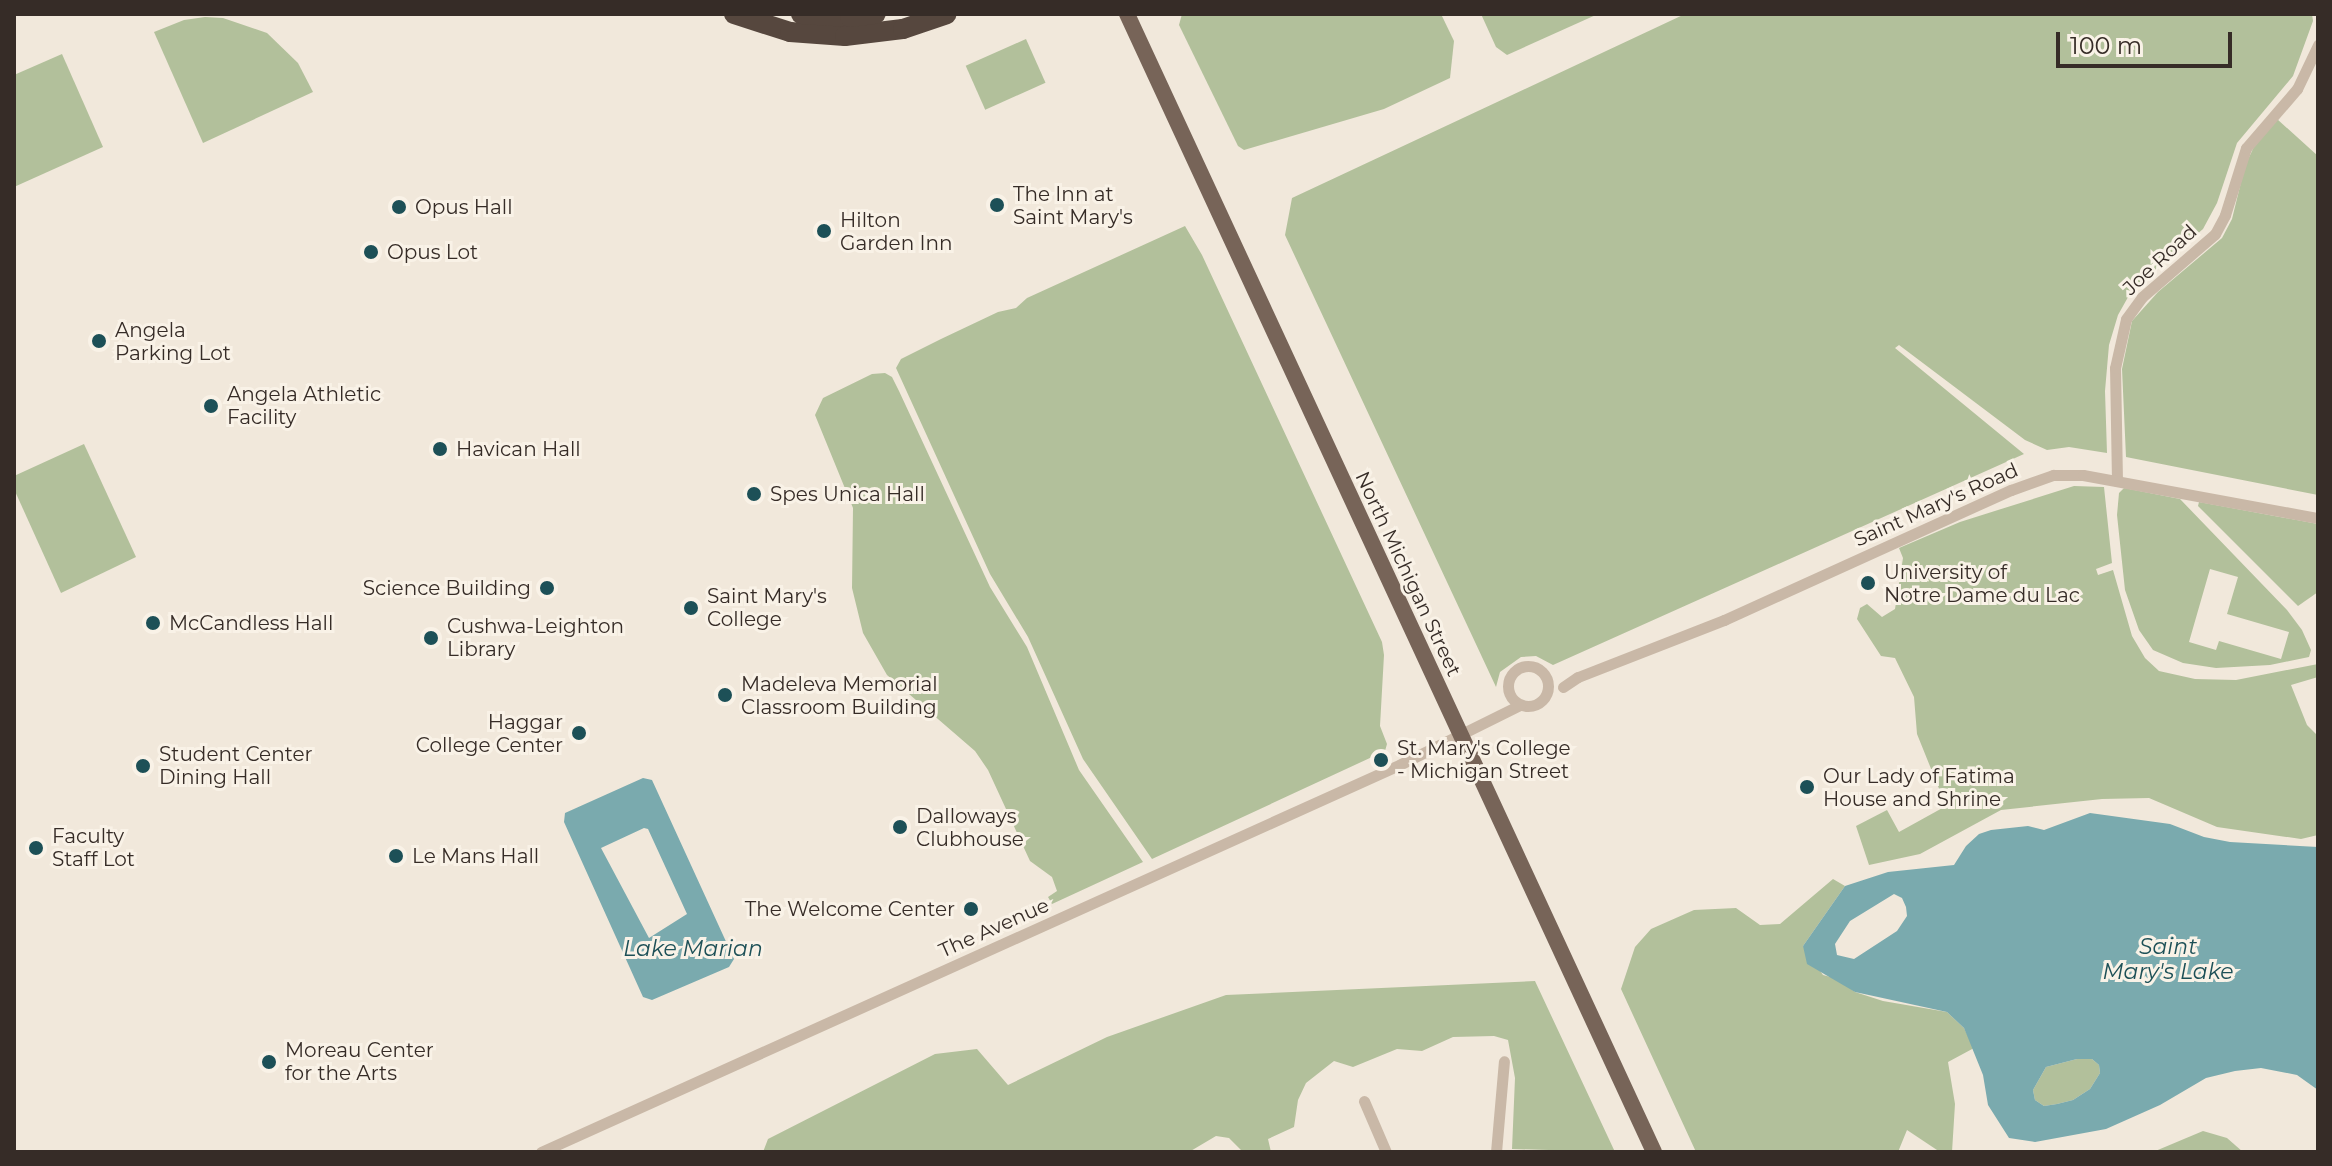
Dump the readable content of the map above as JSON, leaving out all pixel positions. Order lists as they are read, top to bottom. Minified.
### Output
{"streets":{"main road":["North Michigan Street"],"street":["Joe Road","Saint Mary's Road","The Avenue"]},"crossings":[["Joe Road","Saint Mary's Road"],["Saint Mary's Road","North Michigan Street"],["Saint Mary's Road","The Avenue"],["North Michigan Street","The Avenue"]],"water":["Saint Mary's Lake","Lake Marian"],"places":["The Inn at Saint Mary's","Opus Hall","Hilton Garden Inn","Opus Lot","Angela Parking Lot","Angela Athletic Facility","Havican Hall","Spes Unica Hall","University of Notre Dame du Lac","Science Building","Saint Mary's College","McCandless Hall","Cushwa-Leighton Library","Madeleva Memorial Classroom Building","Haggar College Center","St. Mary's College - Michigan Street","Student Center Dining Hall","Our Lady of Fatima House and Shrine","Dalloways Clubhouse","Faculty Staff Lot","Le Mans Hall","The Welcome Center","Moreau Center for the Arts"],"scale_bar":"100 m"}
